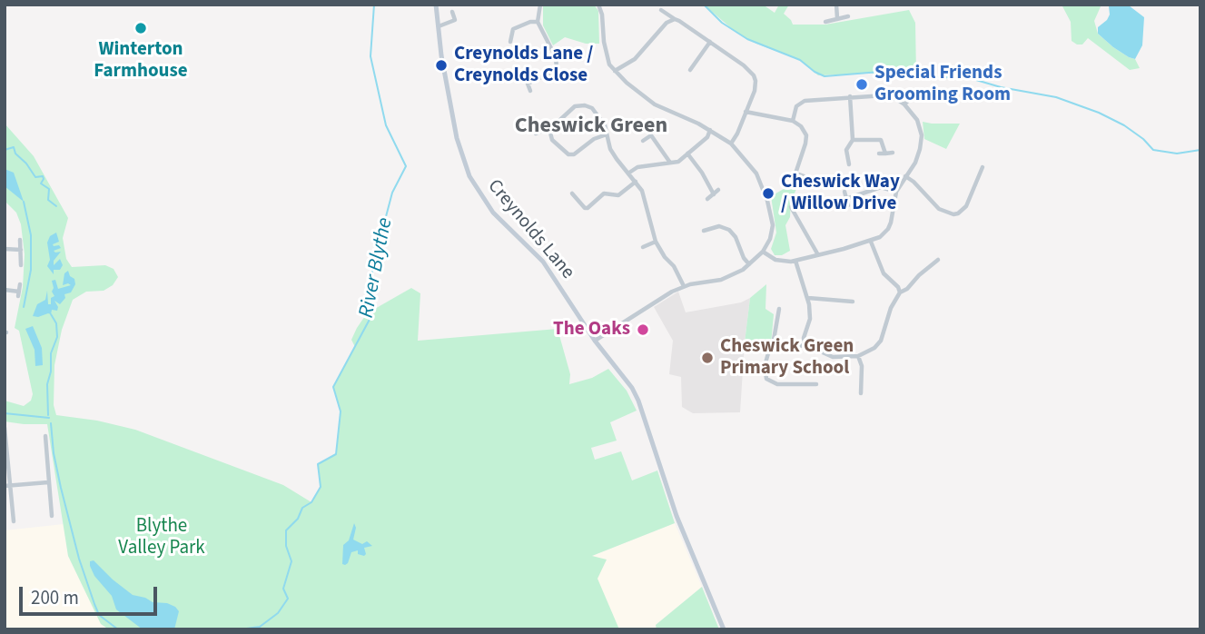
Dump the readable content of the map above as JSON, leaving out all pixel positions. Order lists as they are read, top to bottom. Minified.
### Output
{"streets":{"street":["Creynolds Lane"]},"districts":["Cheswick Green"],"water":["River Blythe"],"parks":["Blythe Valley Park"],"places":["Winterton Farmhouse","Creynolds Lane / Creynolds Close","Special Friends Grooming Room","Cheswick Way / Willow Drive","The Oaks","Cheswick Green Primary School"],"scale_bar":"200 m"}
